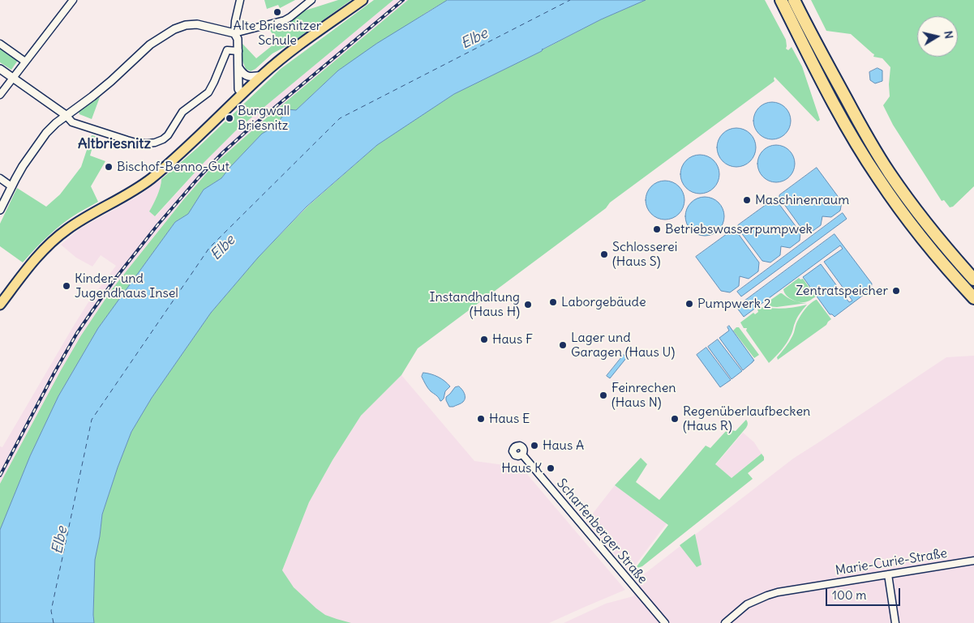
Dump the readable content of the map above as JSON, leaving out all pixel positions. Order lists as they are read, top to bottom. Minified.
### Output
{"streets":{"street":["Scharfenberger Straße","Marie-Curie-Straße"]},"districts":["Altbriesnitz"],"water":["Elbe"],"places":["Alte Briesnitzer Schule","Burgwall Briesnitz","Bischof-Benno-Gut","Maschinenraum","Betriebswasserpumpwek","Schlosserei (Haus S)","Kinder- und Jugendhaus Insel","Zentratspeicher","Laborgebäude","Pumpwerk 2","Instandhaltung (Haus H)","Haus F","Lager und Garagen (Haus U)","Feinrechen (Haus N)","Haus E","Regenüberlaufbecken (Haus R)","Haus A","Haus K"],"scale_bar":"100 m","north":"right"}
